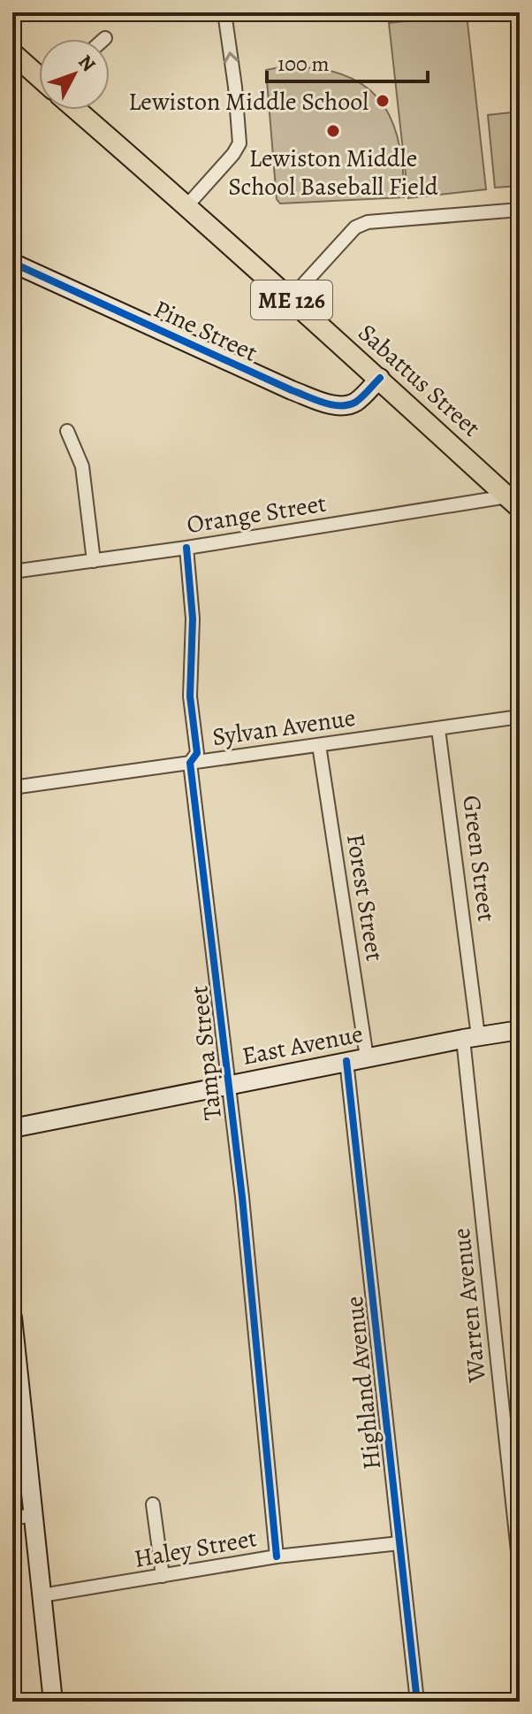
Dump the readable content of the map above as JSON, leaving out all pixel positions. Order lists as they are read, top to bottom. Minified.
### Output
{"streets":{"main road":["ME 126","Pine Street","Sabattus Street","East Avenue"],"street":["Orange Street","Sylvan Avenue","Green Street","Forest Street","Tampa Street","Warren Avenue","Highland Avenue","Haley Street"]},"crossings":[["Pine Street","Sabattus Street"],["Sabattus Street","Orange Street"],["Orange Street","Tampa Street"],["Sylvan Avenue","Green Street"],["Sylvan Avenue","Forest Street"],["Sylvan Avenue","Tampa Street"],["Green Street","East Avenue"],["Green Street","Warren Avenue"],["Forest Street","East Avenue"],["East Avenue","Tampa Street"],["East Avenue","Warren Avenue"],["East Avenue","Highland Avenue"],["Tampa Street","Haley Street"],["Highland Avenue","Haley Street"]],"places":["Lewiston Middle School","Lewiston Middle School Baseball Field"],"scale_bar":"100 m","north":"top right"}
